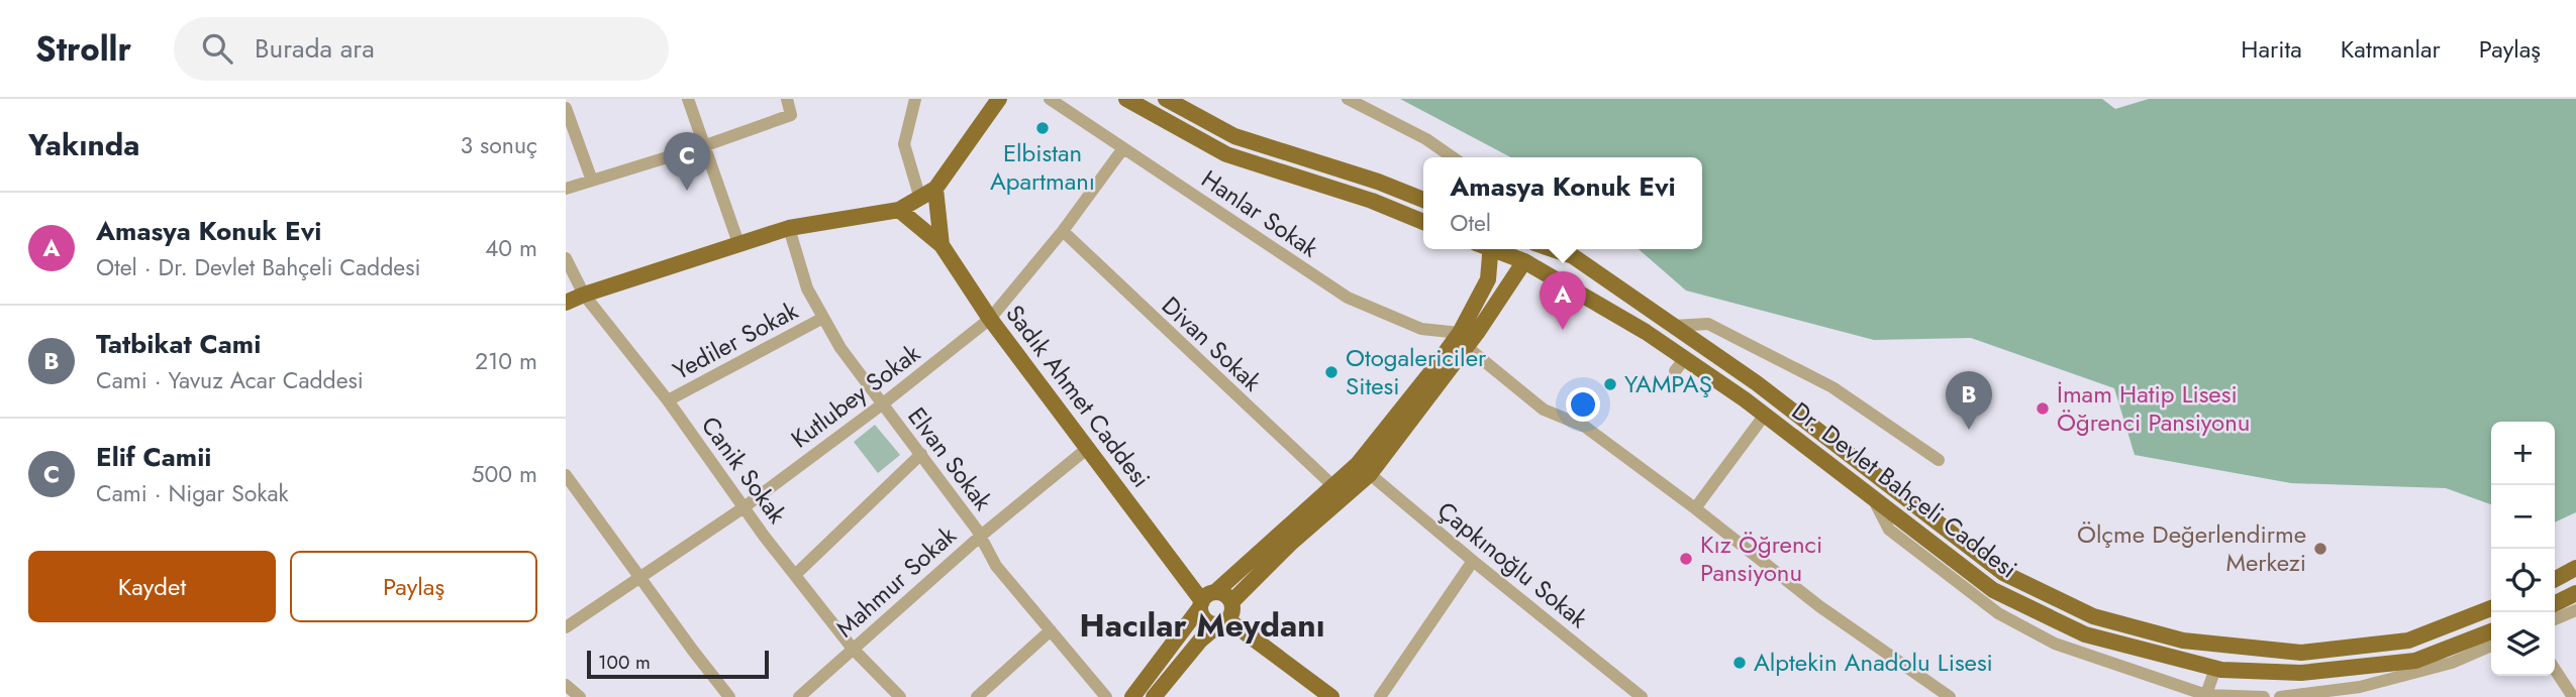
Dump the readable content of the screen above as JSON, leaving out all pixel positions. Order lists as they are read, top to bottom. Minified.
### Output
{"streets":{"main road":["Sadık Ahmet Caddesi","Dr. Devlet Bahçeli Caddesi"],"street":["Hanlar Sokak","Yediler Sokak","Divan Sokak","Kutlubey Sokak","Elvan Sokak","Canik Sokak","Çapkınoğlu Sokak","Mahmur Sokak"]},"crossings":[["Hanlar Sokak","Kutlubey Sokak"],["Yediler Sokak","Elvan Sokak"],["Yediler Sokak","Canik Sokak"],["Divan Sokak","Kutlubey Sokak"],["Kutlubey Sokak","Sadık Ahmet Caddesi"],["Kutlubey Sokak","Elvan Sokak"],["Kutlubey Sokak","Canik Sokak"],["Sadık Ahmet Caddesi","Mahmur Sokak"],["Elvan Sokak","Mahmur Sokak"],["Canik Sokak","Mahmur Sokak"]],"districts":["Hacılar Meydanı"],"places":["Elbistan Apartmanı","Otogalericiler Sitesi","YAMPAŞ","İmam Hatip Lisesi Öğrenci Pansiyonu","Ölçme Değerlendirme Merkezi","Kız Öğrenci Pansiyonu","Alptekin Anadolu Lisesi"],"scale_bar":"100 m","page":{"header":"Strollr","search":"Burada ara","nav":["Harita","Katmanlar","Paylaş"],"heading":["Yakında","3 sonuç"],"pins":["C","A","B"],"popup":["Amasya Konuk Evi","Otel"],"list":[{"mark":"A","name":"Amasya Konuk Evi","note":"Otel · Dr. Devlet Bahçeli Caddesi","value":"40 m"},{"mark":"B","name":"Tatbikat Cami","note":"Cami · Yavuz Acar Caddesi","value":"210 m"},{"mark":"C","name":"Elif Camii","note":"Cami · Nigar Sokak","value":"500 m"}],"map_buttons":["+","−"],"buttons":["Kaydet","Paylaş"],"scale":"100 m"}}
